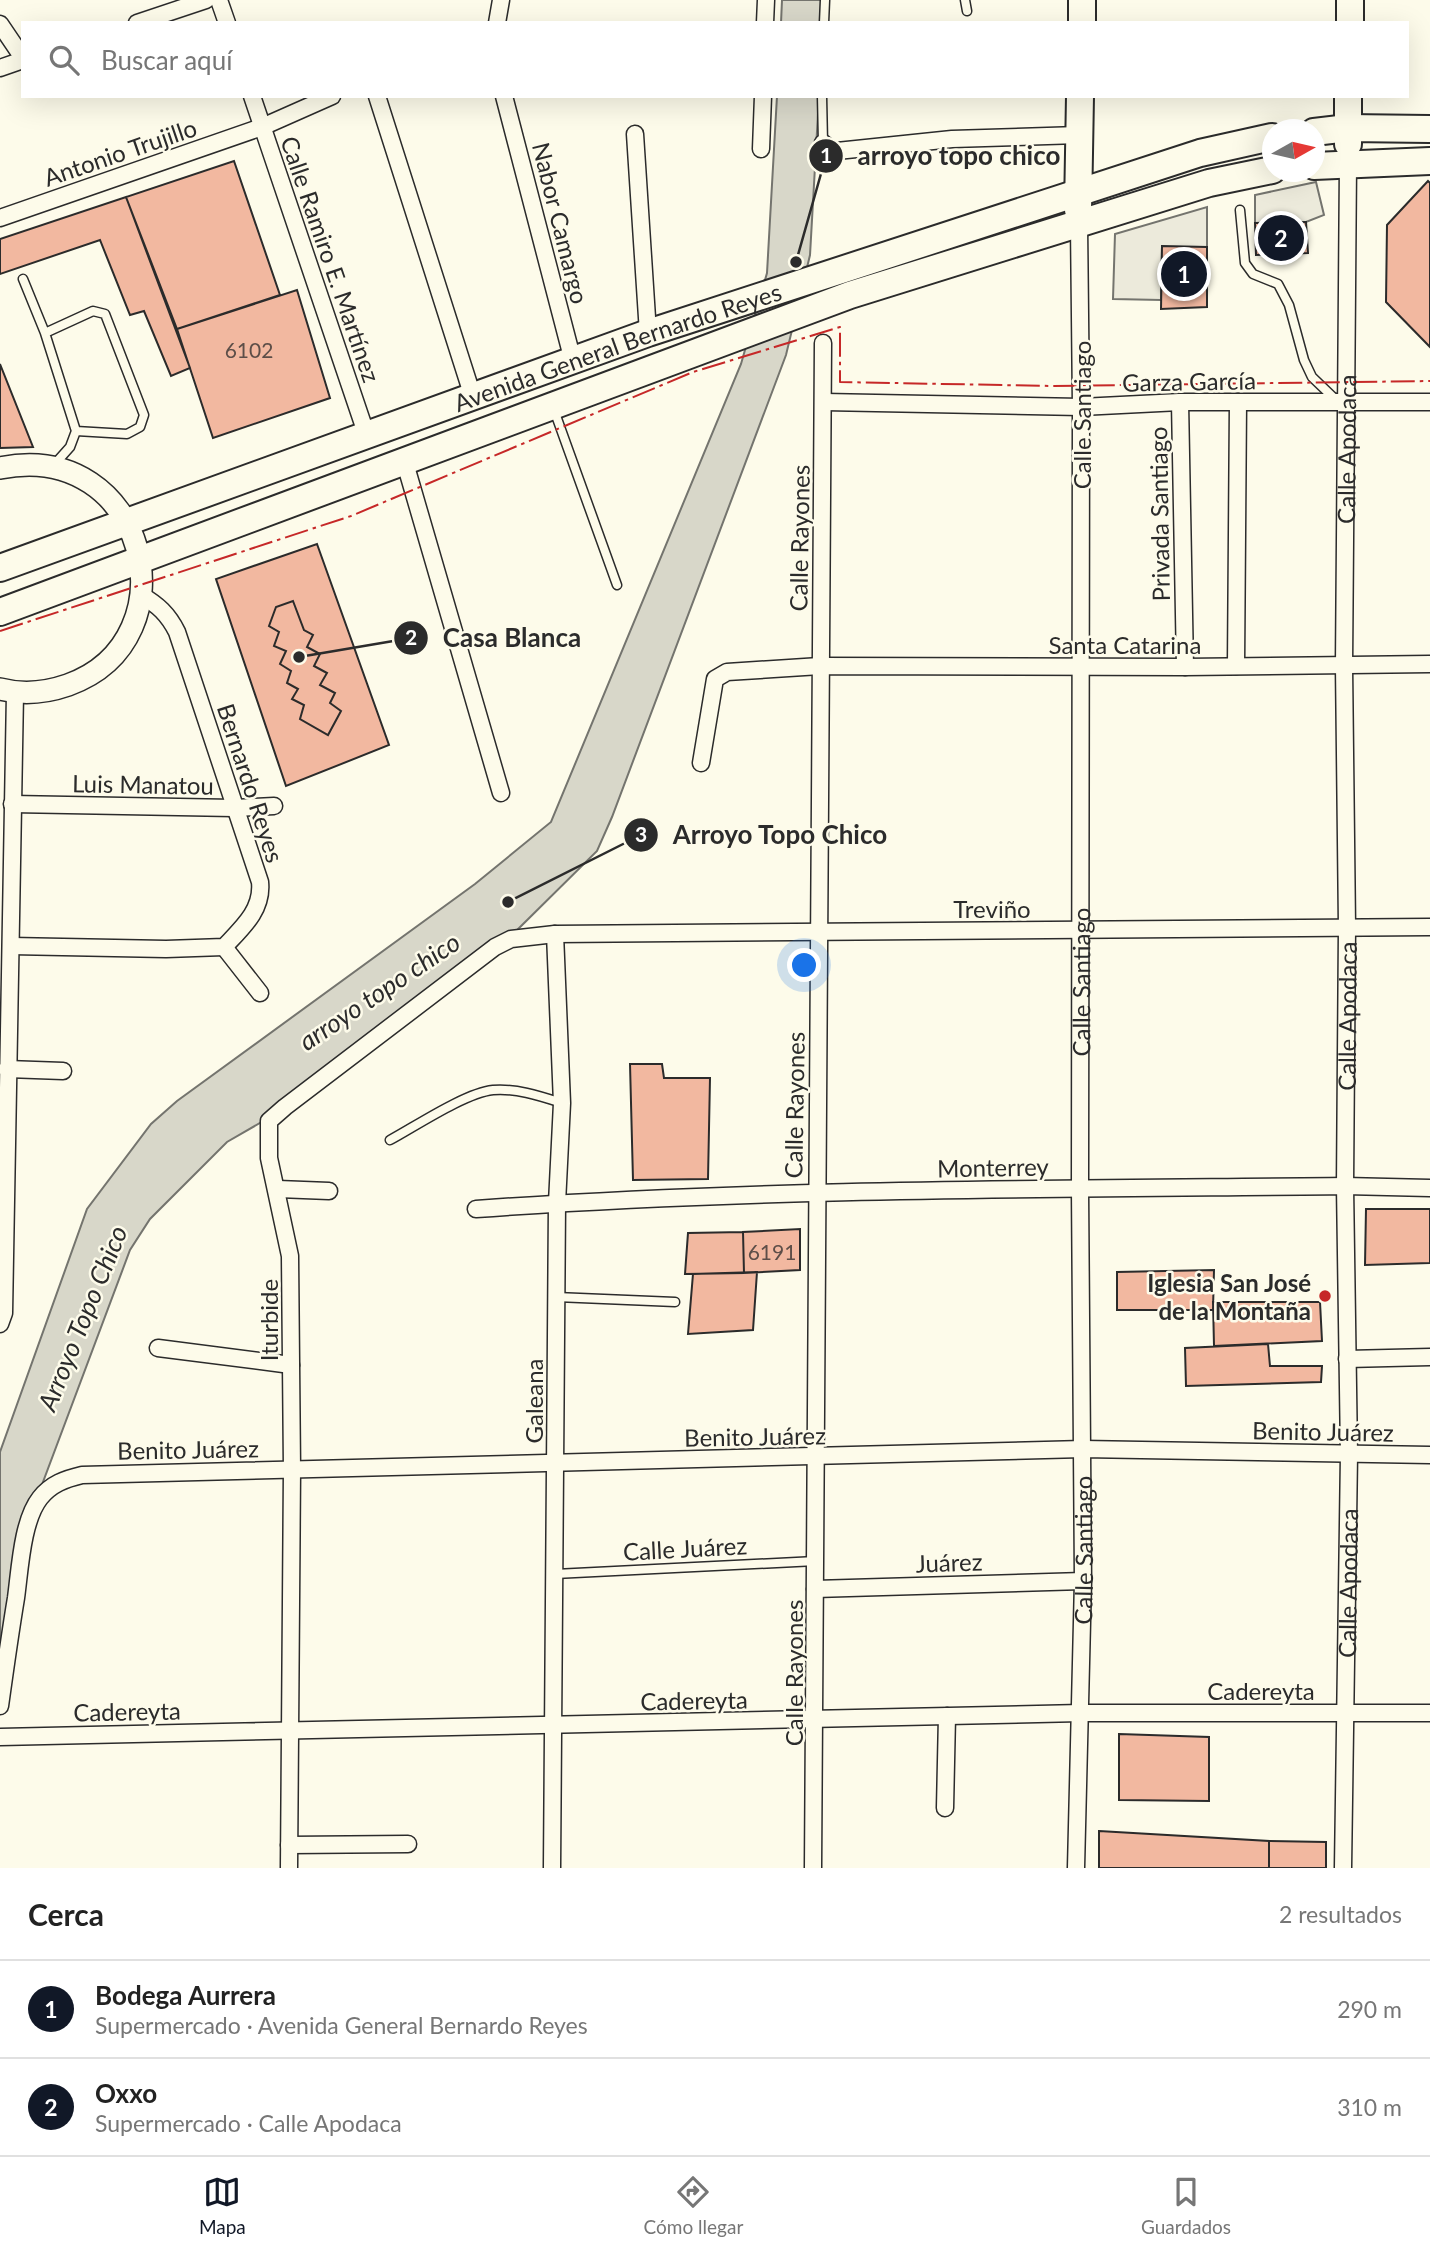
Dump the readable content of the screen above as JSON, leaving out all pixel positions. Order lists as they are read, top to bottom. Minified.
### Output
{"streets":{"main road":["Avenida General Bernardo Reyes","Calle Santiago"],"street":["Antonio Trujillo","Nabor Camargo","Calle Ramiro E. Martínez","Garza García","Calle Apodaca","Privada Santiago","Calle Rayones","Santa Catarina","Bernardo Reyes","Luis Manatou","Treviño","Monterrey","Iturbide","Galeana","Benito Juárez","Juárez","Cadereyta"],"lane":["Calle Juárez"]},"crossings":[["Antonio Trujillo","Calle Ramiro E. Martínez"],["Nabor Camargo","Avenida General Bernardo Reyes"],["Calle Ramiro E. Martínez","Avenida General Bernardo Reyes"],["Avenida General Bernardo Reyes","Calle Santiago"],["Garza García","Calle Santiago"],["Garza García","Calle Apodaca"],["Garza García","Privada Santiago"],["Garza García","Calle Rayones"],["Calle Santiago","Santa Catarina"],["Calle Santiago","Treviño"],["Calle Santiago","Monterrey"],["Calle Santiago","Benito Juárez"],["Calle Santiago","Juárez"],["Calle Santiago","Cadereyta"],["Calle Apodaca","Santa Catarina"],["Calle Apodaca","Treviño"],["Calle Apodaca","Monterrey"],["Calle Apodaca","Benito Juárez"],["Calle Apodaca","Cadereyta"],["Privada Santiago","Santa Catarina"],["Calle Rayones","Santa Catarina"],["Calle Rayones","Treviño"],["Calle Rayones","Monterrey"],["Calle Rayones","Benito Juárez"],["Calle Rayones","Calle Juárez"],["Calle Rayones","Juárez"],["Calle Rayones","Cadereyta"],["Bernardo Reyes","Luis Manatou"],["Treviño","Iturbide"],["Treviño","Galeana"],["Monterrey","Galeana"],["Iturbide","Galeana"],["Iturbide","Benito Juárez"],["Iturbide","Cadereyta"],["Galeana","Benito Juárez"],["Galeana","Calle Juárez"],["Galeana","Cadereyta"]],"water":["arroyo topo chico","Arroyo Topo Chico"],"places":["arroyo topo chico","Casa Blanca","Arroyo Topo Chico","Iglesia San José de la Montaña"],"house_numbers":["6102","6191"],"north":"right","page":{"search":"Buscar aquí","pins":["2","1"],"heading":["Cerca","2 resultados"],"list":[{"mark":"1","name":"Bodega Aurrera","note":"Supermercado · Avenida General Bernardo Reyes","value":"290 m"},{"mark":"2","name":"Oxxo","note":"Supermercado · Calle Apodaca","value":"310 m"}],"nav":["Mapa","Cómo llegar","Guardados"]}}
